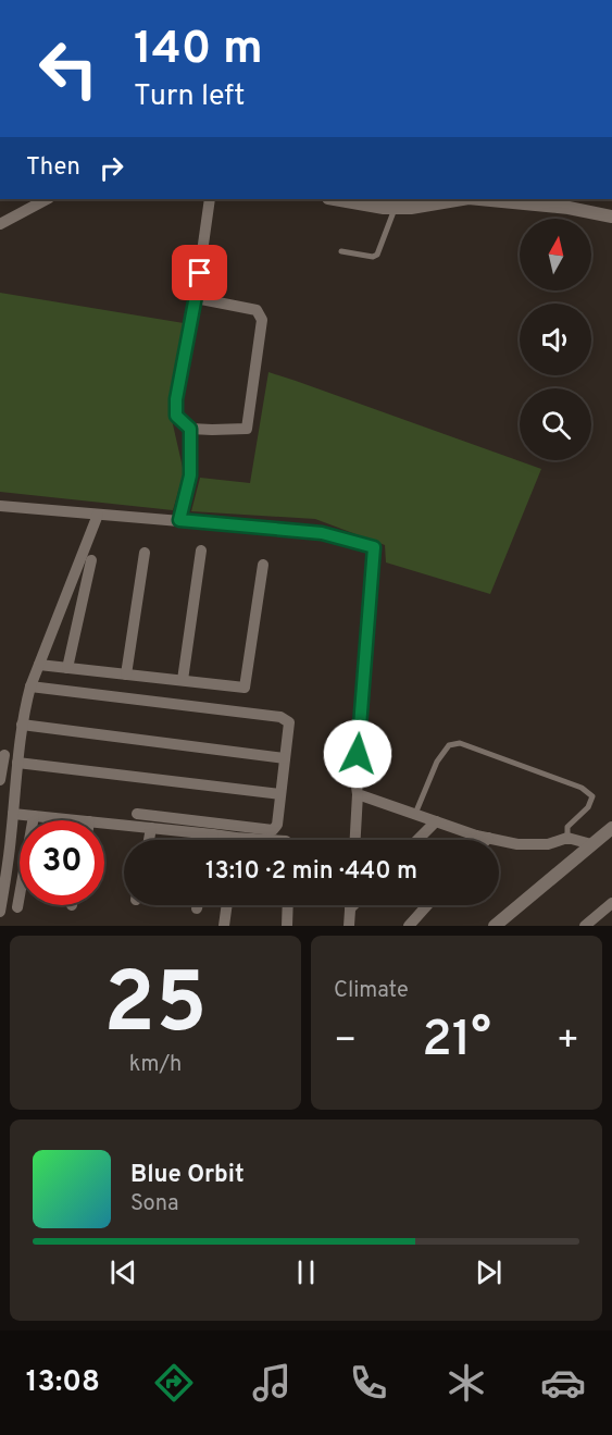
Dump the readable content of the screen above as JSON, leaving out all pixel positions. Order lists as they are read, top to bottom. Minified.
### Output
{"north":"top","page":{"turn":["140 m","Turn left"],"then":"Then","limit":"30","trip":"13:10 · 2 min · 440 m","tile":[["25","km/h"],"Climate"],"heat":["−","21°","+"],"song":["Blue Orbit","Sona"],"tabs":"13:08"}}
